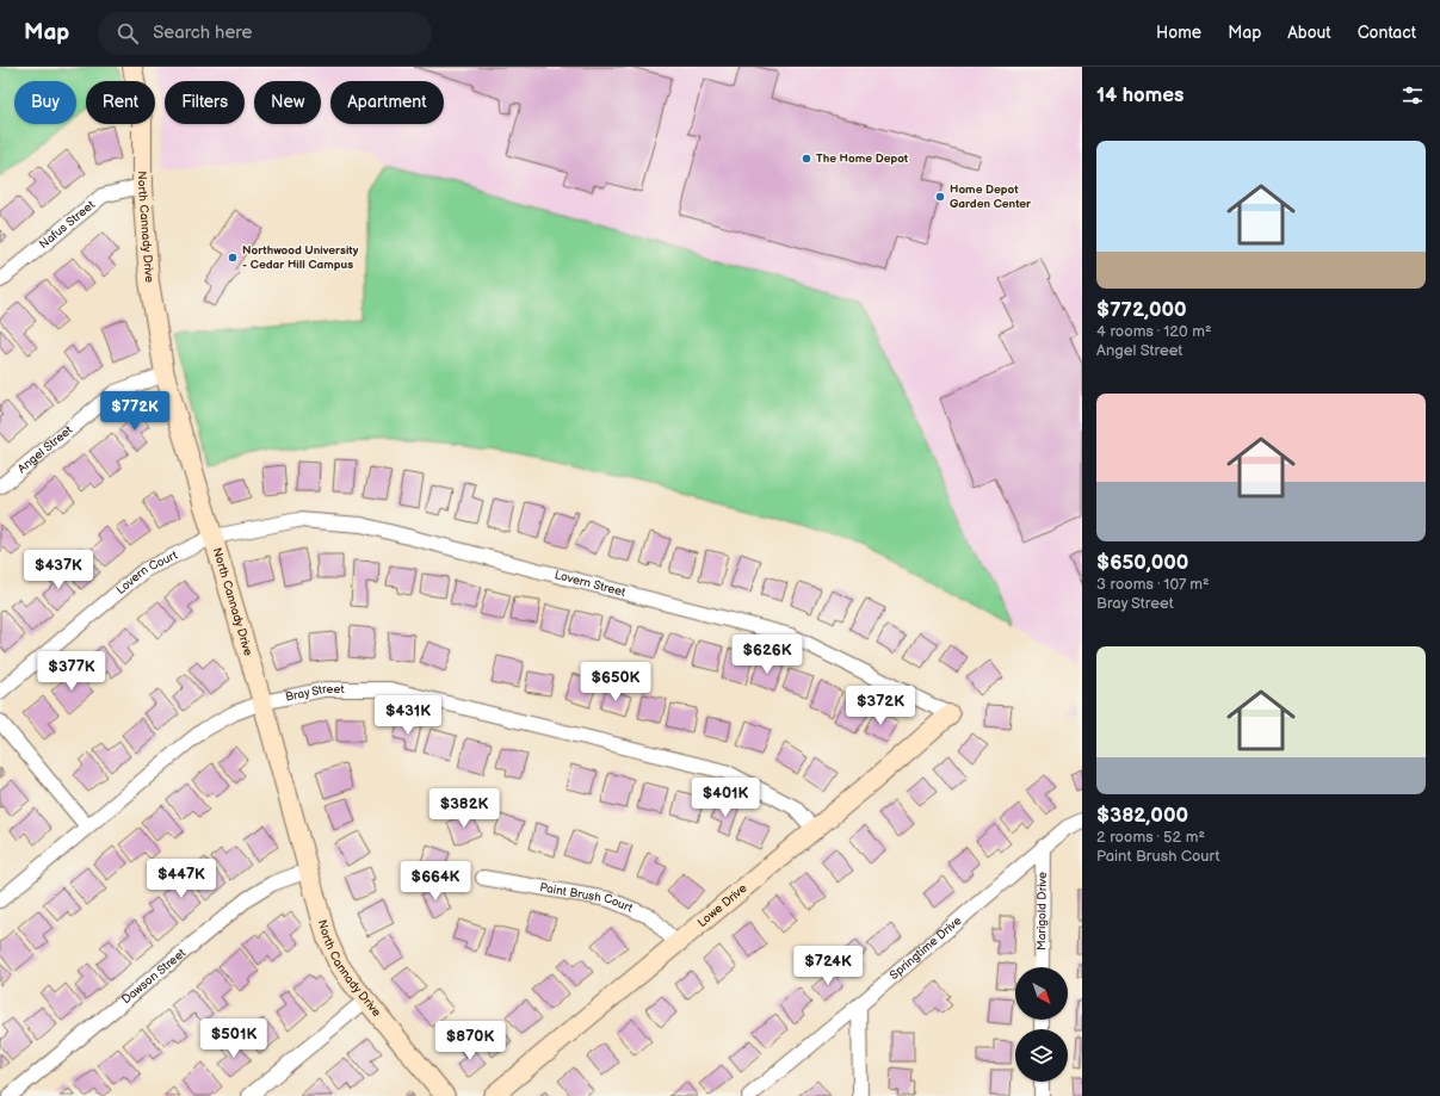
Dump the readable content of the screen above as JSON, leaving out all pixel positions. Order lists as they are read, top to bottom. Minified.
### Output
{"streets":{"street":["Nafus Street","North Cannady Drive","Angel Street","Lovern Court","Lovern Street","Bray Street","Paint Brush Court","Lowe Drive","Marigold Drive","Springtime Drive","Dawson Street"]},"crossings":[["Nafus Street","North Cannady Drive"],["North Cannady Drive","Angel Street"],["North Cannady Drive","Lovern Court"],["North Cannady Drive","Lovern Street"],["North Cannady Drive","Bray Street"],["North Cannady Drive","Dawson Street"],["Lovern Court","Lovern Street"],["Lovern Street","Lowe Drive"],["Bray Street","Lowe Drive"],["Paint Brush Court","Lowe Drive"],["Marigold Drive","Springtime Drive"]],"places":["The Home Depot","Home Depot Garden Center","Northwood University - Cedar Hill Campus"],"north":"bottom right","page":{"header":"Map","search":"Search here","nav":["Home","Map","About","Contact"],"heading":"14 homes","chip":["Buy","Rent","Filters","New","Apartment"],"list":[{"name":"$772,000","note":"4 rooms · 120 m² · Angel Street"},{"name":"$650,000","note":"3 rooms · 107 m² · Bray Street"},{"name":"$382,000","note":"2 rooms · 52 m² · Paint Brush Court"}],"price":["$772K","$437K","$626K","$377K","$650K","$372K","$431K","$401K","$382K","$447K","$664K","$724K","$501K","$870K"]}}
